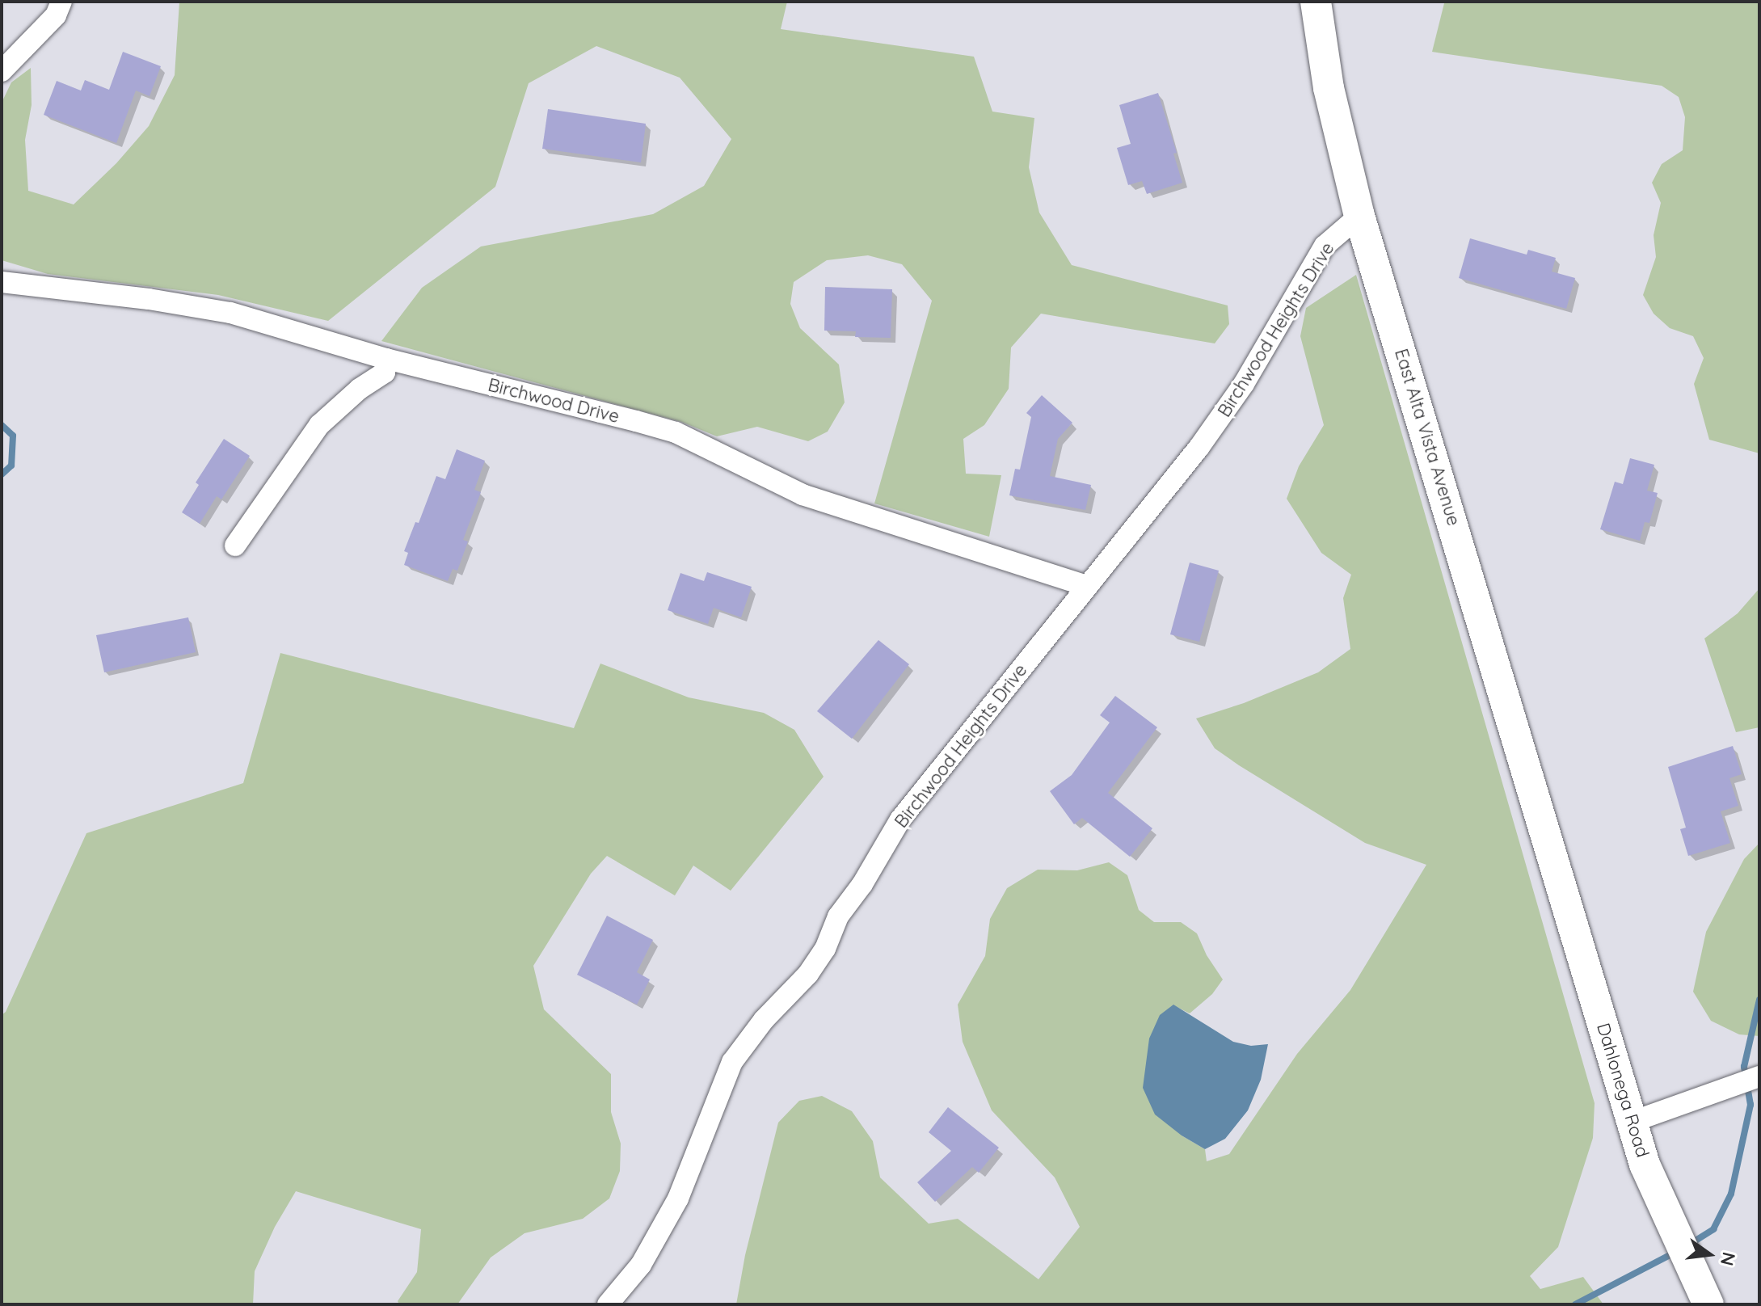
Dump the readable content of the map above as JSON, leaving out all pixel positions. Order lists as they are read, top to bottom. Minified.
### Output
{"streets":{"main road":["East Alta Vista Avenue","Dahlonega Road"],"street":["Birchwood Heights Drive","Birchwood Drive"]},"crossings":[["Birchwood Heights Drive","Birchwood Drive"],["Birchwood Heights Drive","East Alta Vista Avenue"],["East Alta Vista Avenue","Dahlonega Road"]],"north":"right"}
